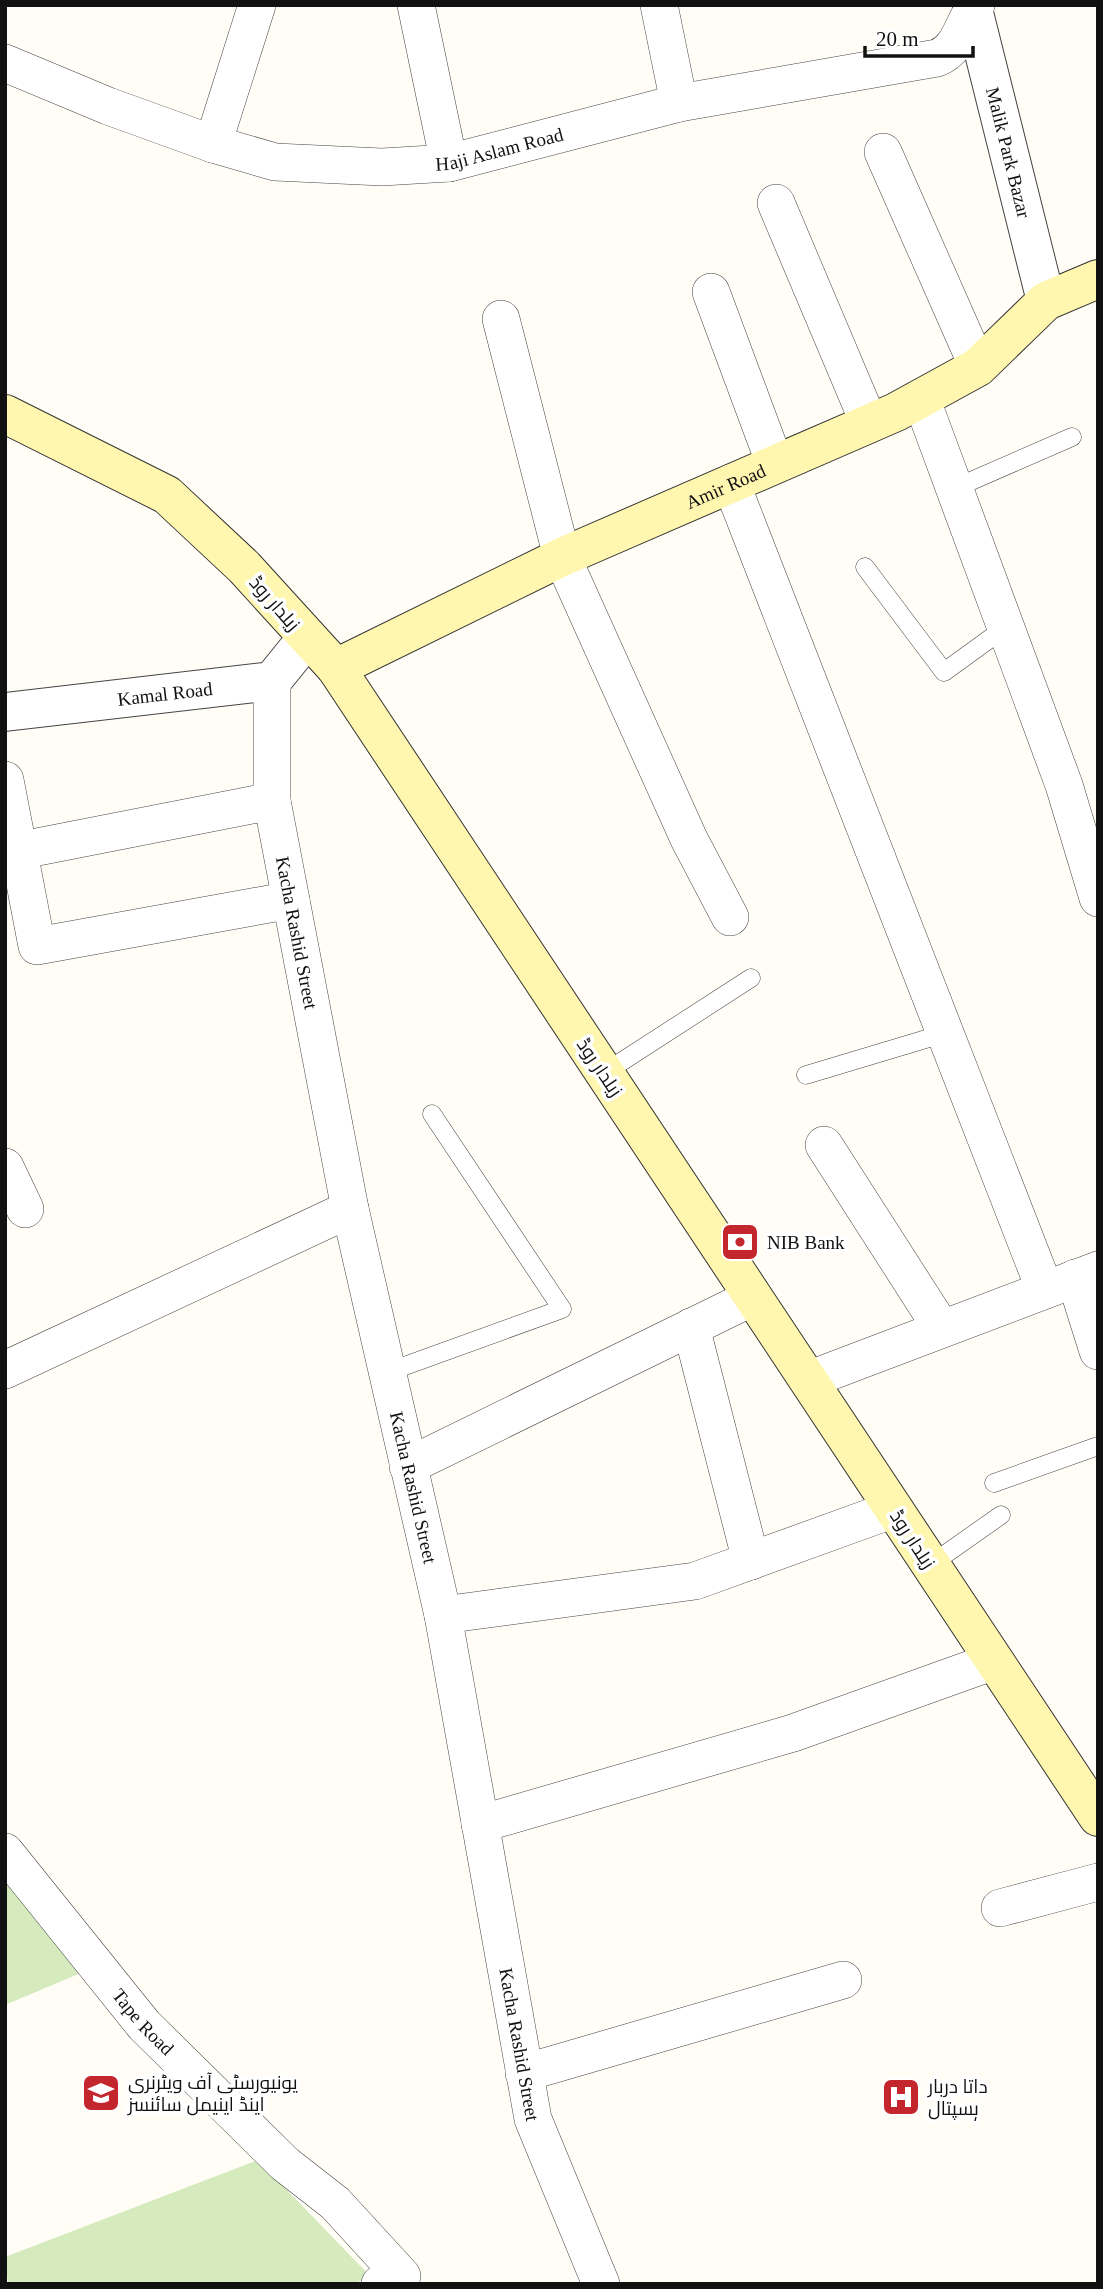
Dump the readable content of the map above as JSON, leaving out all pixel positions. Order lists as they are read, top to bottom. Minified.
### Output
{"streets":{"main road":["Amir Road","زیلدار روڈ"],"street":["Haji Aslam Road","Malik Park Bazar","Kamal Road","Kacha Rashid Street","Tape Road"]},"crossings":[["Haji Aslam Road","Malik Park Bazar"],["Malik Park Bazar","Amir Road"],["Amir Road","زیلدار روڈ"],["Kamal Road","Kacha Rashid Street"]],"places":{"bank":["NIB Bank"],"school or university":["یونیورسٹی آف ویٹرنری اینڈ اینیمل سائنسز"],"hospital":["داتا دربار ہسپتال"]},"scale_bar":"20 m"}
